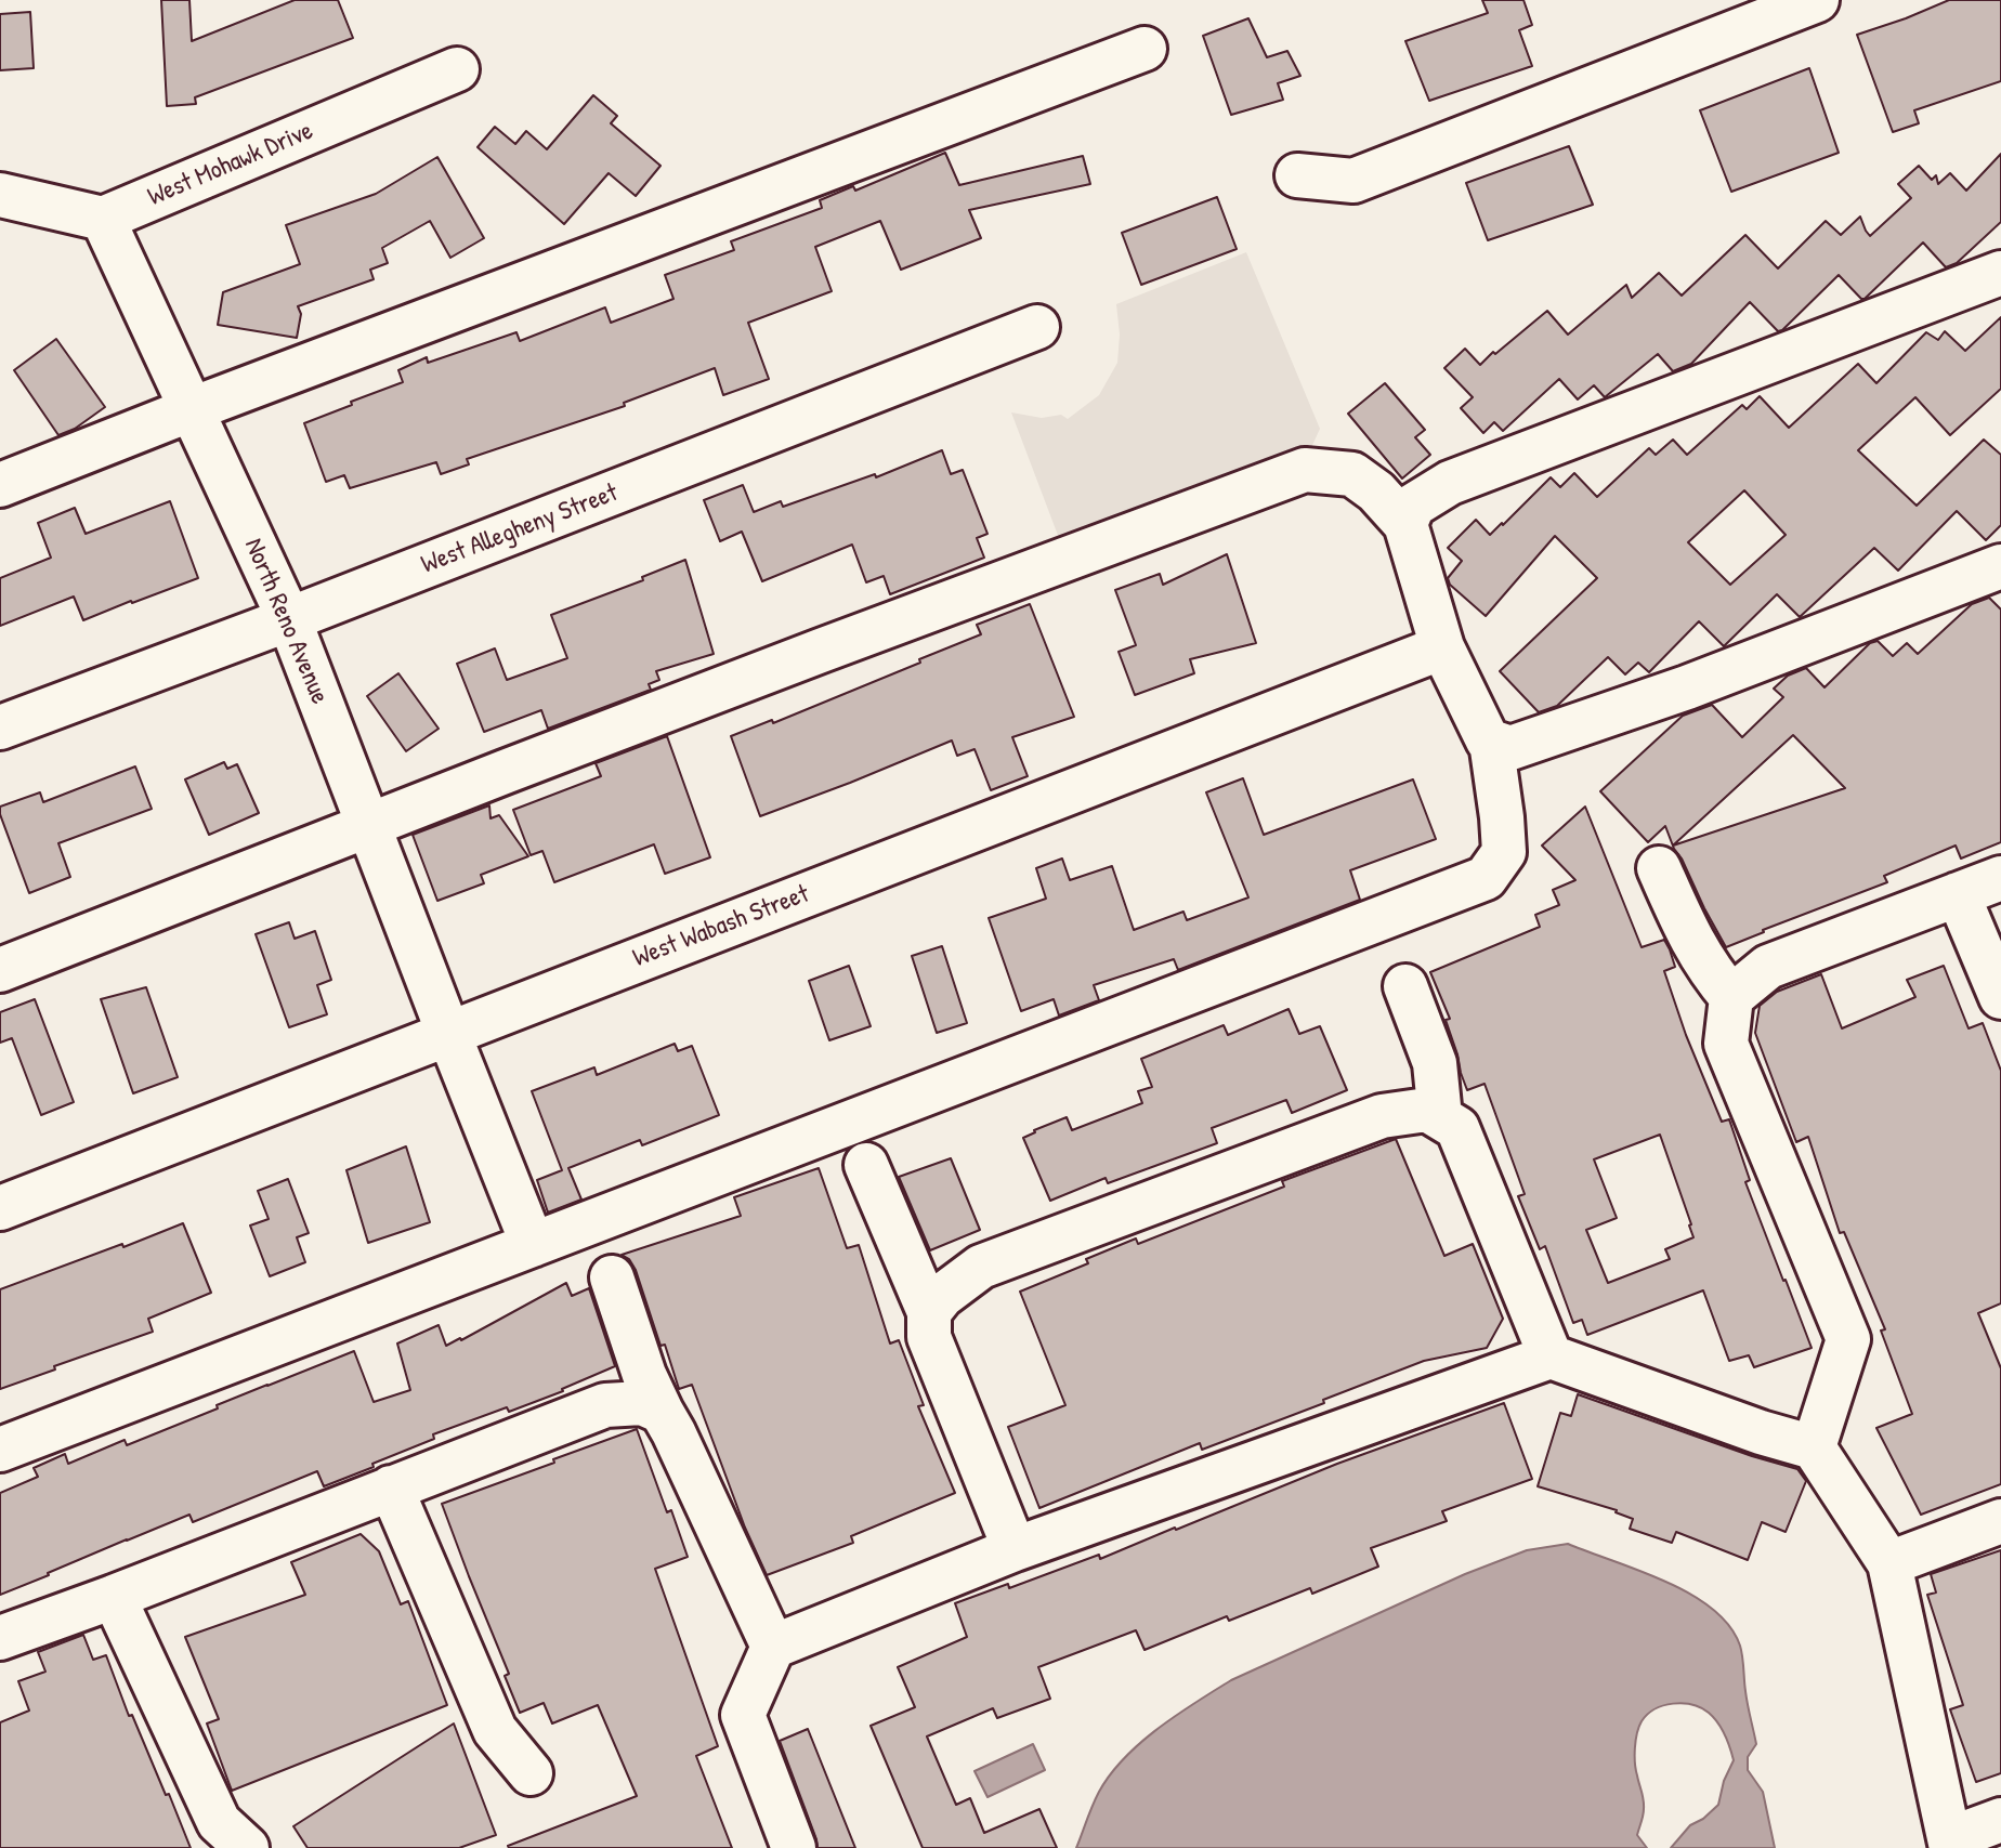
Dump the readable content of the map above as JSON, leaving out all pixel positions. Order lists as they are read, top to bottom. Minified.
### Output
{"streets":{"street":["West Mohawk Drive","West Allegheny Street","North Reno Avenue","West Wabash Street"]},"crossings":[["West Mohawk Drive","North Reno Avenue"],["West Allegheny Street","North Reno Avenue"],["North Reno Avenue","West Wabash Street"]]}
